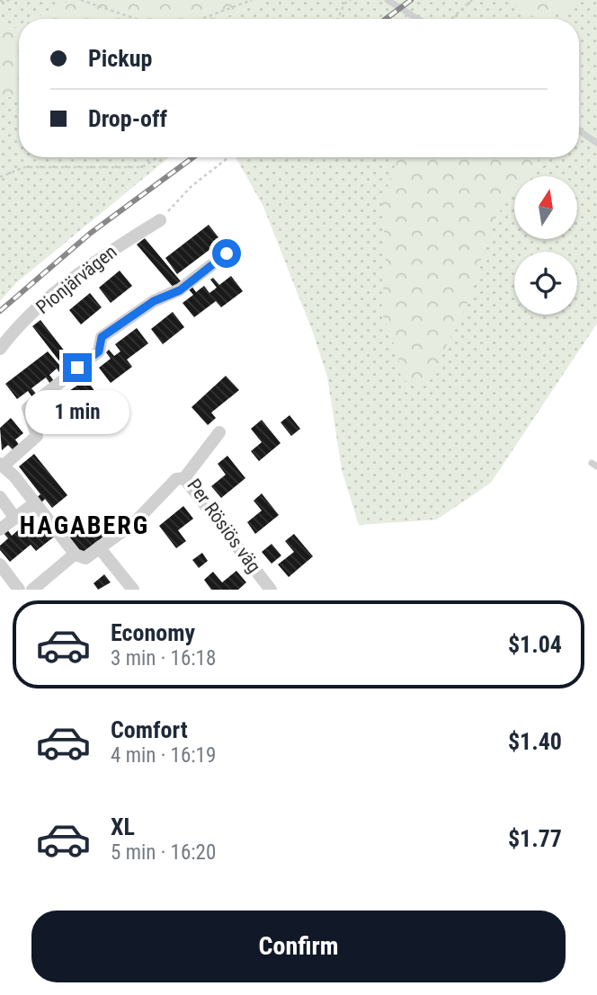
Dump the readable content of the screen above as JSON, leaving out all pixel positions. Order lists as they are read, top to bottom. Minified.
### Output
{"streets":{"street":["Pionjärvägen","Per Rösiös väg"]},"districts":["HAGABERG"],"north":"top","page":{"banner":["Pickup","Drop-off"],"bubble":"1 min","list":[{"name":"Economy","note":"3 min · 16:18","value":"$1.04"},{"name":"Comfort","note":"4 min · 16:19","value":"$1.40"},{"name":"XL","note":"5 min · 16:20","value":"$1.77"}],"buttons":"Confirm"}}
